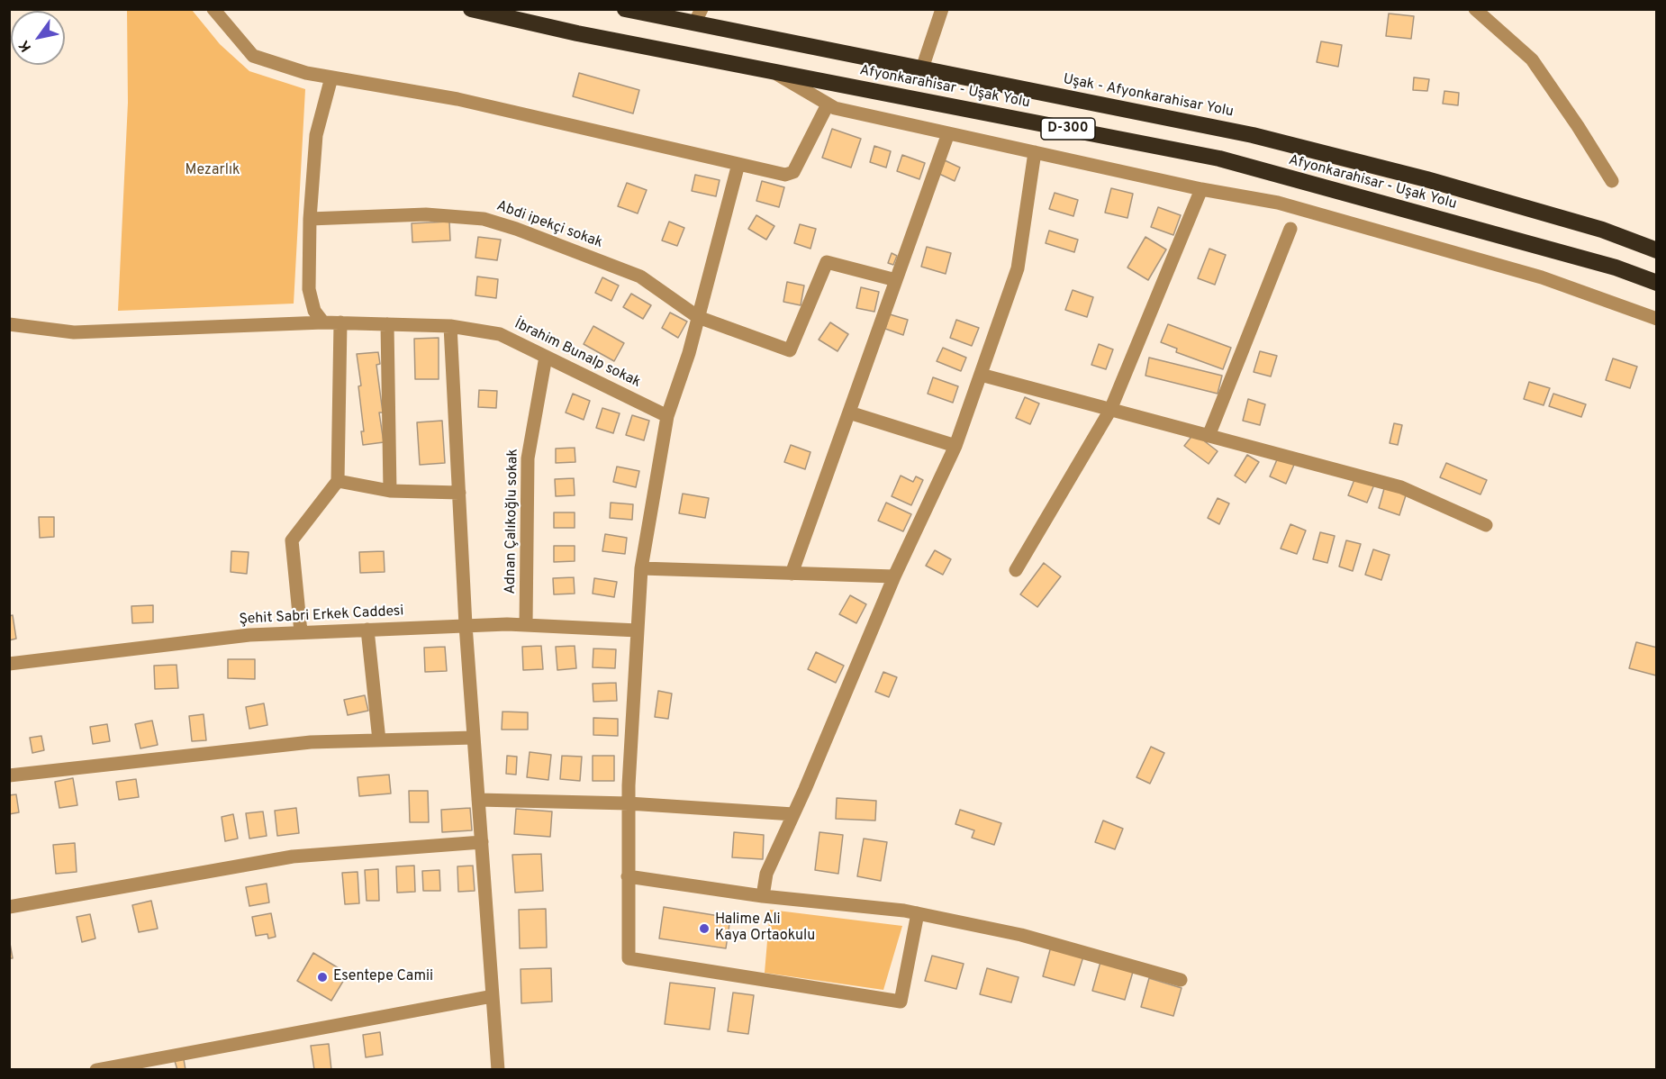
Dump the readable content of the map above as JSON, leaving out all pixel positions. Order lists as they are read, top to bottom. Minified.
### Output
{"streets":{"highway":["Afyonkarahisar - Uşak Yolu","Uşak - Afyonkarahisar Yolu","D-300"],"street":["Abdi ipekçi sokak","İbrahim Bunalp sokak","Adnan Çalıkoğlu sokak","Şehit Sabri Erkek Caddesi"]},"crossings":[["İbrahim Bunalp sokak","Adnan Çalıkoğlu sokak"],["Adnan Çalıkoğlu sokak","Şehit Sabri Erkek Caddesi"]],"parks":["Mezarlık"],"places":["Halime Ali Kaya Ortaokulu","Esentepe Camii"],"north":"bottom left"}
